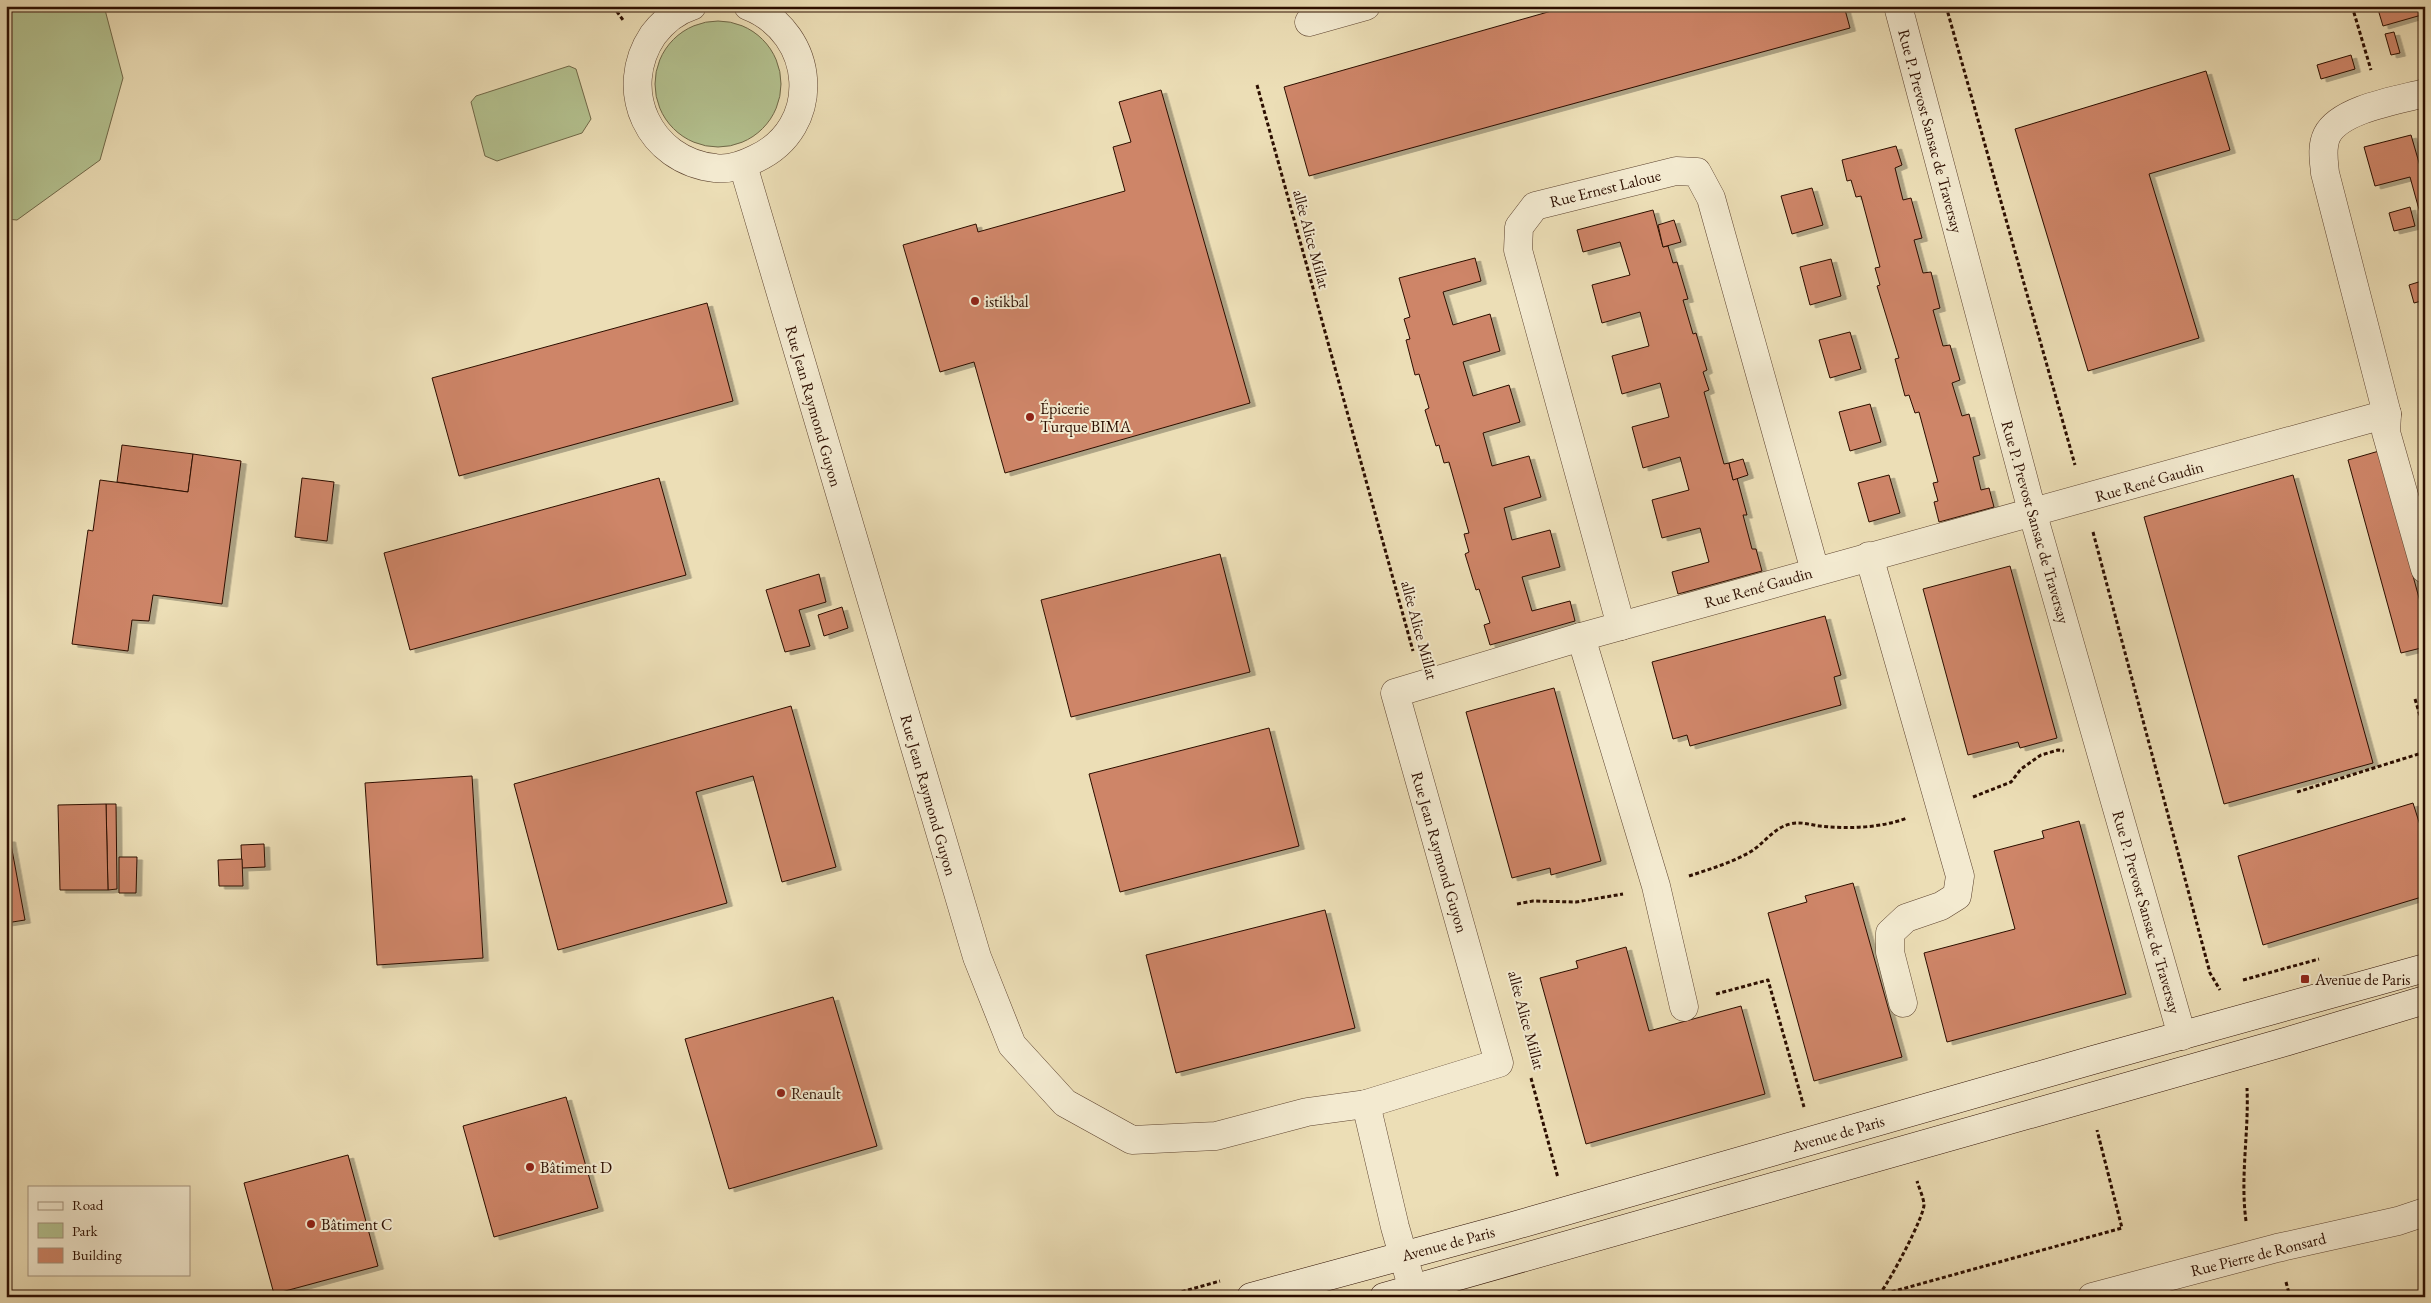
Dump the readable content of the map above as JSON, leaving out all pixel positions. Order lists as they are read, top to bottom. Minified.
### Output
{"streets":{"street":["Rue P. Prevost Sansac de Traversay","Rue Ernest Laloue","Rue Jean Raymond Guyon","Rue René Gaudin","Avenue de Paris","Rue Pierre de Ronsard"],"path":["allėe Alice Millat"]},"crossings":[["Rue P. Prevost Sansac de Traversay","Rue René Gaudin"],["Rue P. Prevost Sansac de Traversay","Avenue de Paris"],["Rue Ernest Laloue","Rue René Gaudin"],["allėe Alice Millat","Rue Jean Raymond Guyon"],["Rue Jean Raymond Guyon","Rue René Gaudin"]],"places":{"other":["istikbal","Épicerie Turque BIMA","Renault","Bâtiment D","Bâtiment C"],"transit":["Avenue de Paris"]},"legend":["Road","Park","Building"]}
